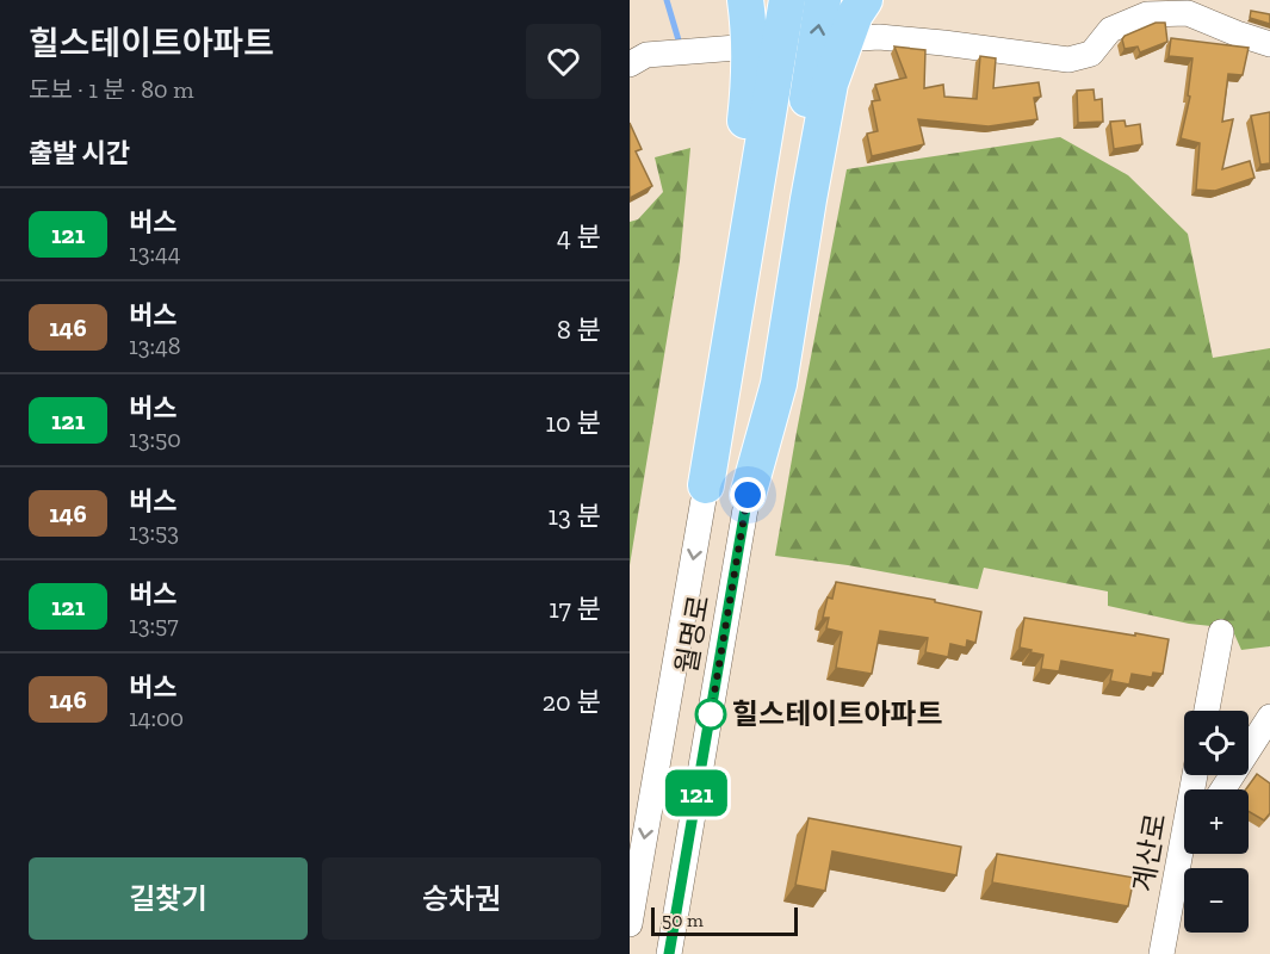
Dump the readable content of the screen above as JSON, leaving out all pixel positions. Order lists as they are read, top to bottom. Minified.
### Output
{"streets":{"street":["월명로","계산로"]},"places":["힐스테이트아파트"],"lines":["bus line 121"],"scale_bar":"50 m","page":{"heading":[["힐스테이트아파트","도보 · 1 분 · 80 m"],"출발 시간"],"on_map":"121","list":[{"mark":"121","name":"버스","note":"13:44","value":"4 분"},{"mark":"146","name":"버스","note":"13:48","value":"8 분"},{"mark":"121","name":"버스","note":"13:50","value":"10 분"},{"mark":"146","name":"버스","note":"13:53","value":"13 분"},{"mark":"121","name":"버스","note":"13:57","value":"17 분"},{"mark":"146","name":"버스","note":"14:00","value":"20 분"}],"map_buttons":["+","−"],"buttons":["길찾기","승차권"],"scale":"50 m"}}
